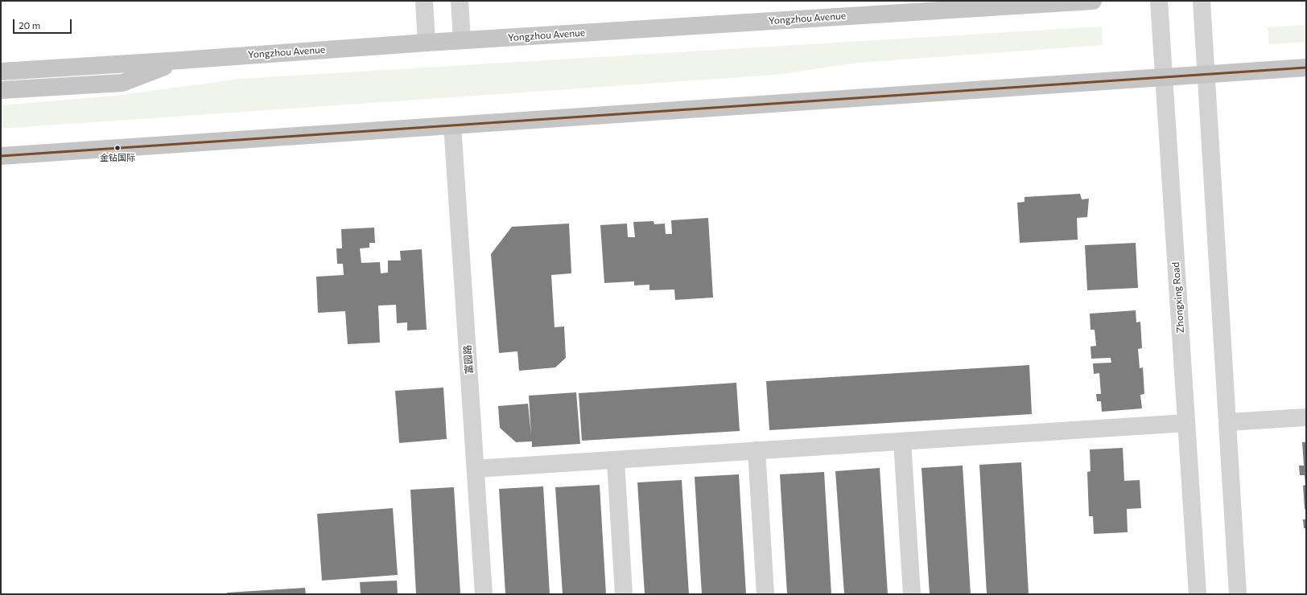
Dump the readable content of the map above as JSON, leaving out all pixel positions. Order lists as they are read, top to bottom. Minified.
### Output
{"streets":{"main road":["Yongzhou Avenue"],"street":["Zhongxing Road","富园路"]},"places":["金钻国际"],"scale_bar":"20 m"}
